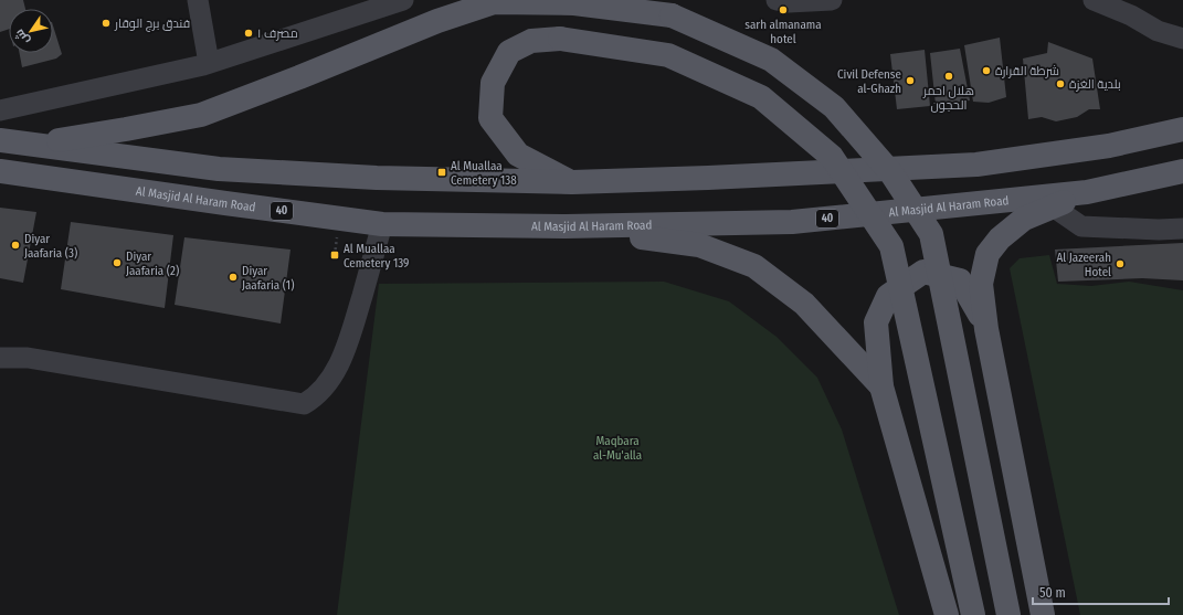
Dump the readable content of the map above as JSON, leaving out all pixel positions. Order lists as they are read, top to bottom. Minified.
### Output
{"streets":{"main road":["Al Masjid Al Haram Road","40"]},"parks":["Maqbara al-Mu'alla"],"places":{"other":["sarh almanama hotel","فندق برج الوقار","مصرف ١","شرطة القرارة","هلال احمر الحجون","Civil Defense al-Ghazh","بلدية الغزة","Diyar Jaafaria (3)","Diyar Jaafaria (2)","Al Jazeerah Hotel","Diyar Jaafaria (1)"],"transit":["Al Muallaa Cemetery 138","Al Muallaa Cemetery 139"]},"scale_bar":"50 m","north":"bottom left"}
